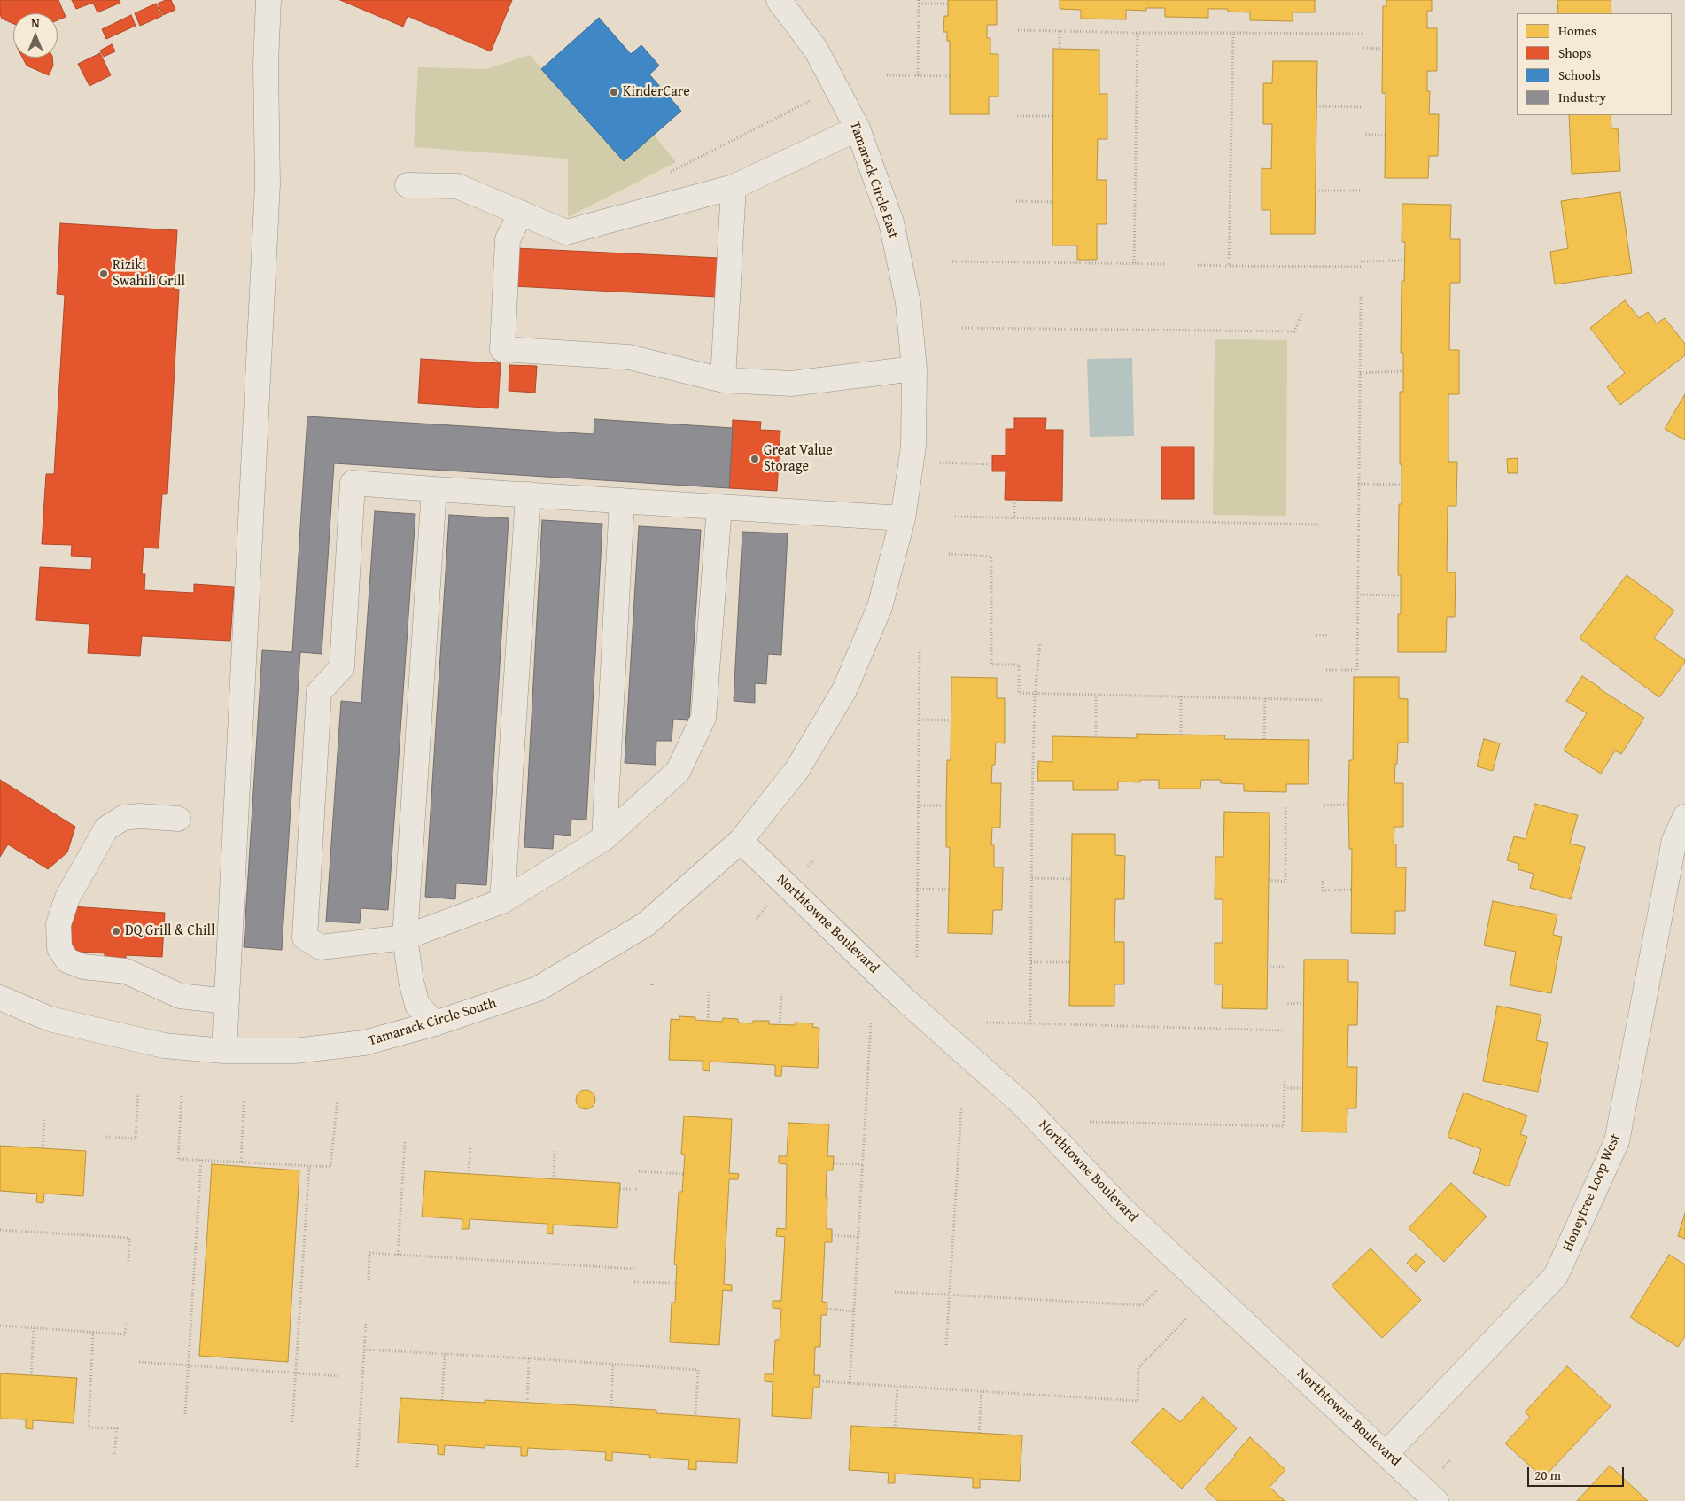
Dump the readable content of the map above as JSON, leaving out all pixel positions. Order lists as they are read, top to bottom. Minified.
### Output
{"streets":{"street":["Tamarack Circle East","Northtowne Boulevard","Tamarack Circle South","Honeytree Loop West"]},"crossings":[["Tamarack Circle East","Northtowne Boulevard"],["Tamarack Circle East","Tamarack Circle South"],["Northtowne Boulevard","Tamarack Circle South"],["Northtowne Boulevard","Honeytree Loop West"]],"places":["KinderCare","Riziki Swahili Grill","Great Value Storage","DQ Grill & Chill"],"legend":["Homes","Shops","Schools","Industry"],"scale_bar":"20 m","north":"top"}
